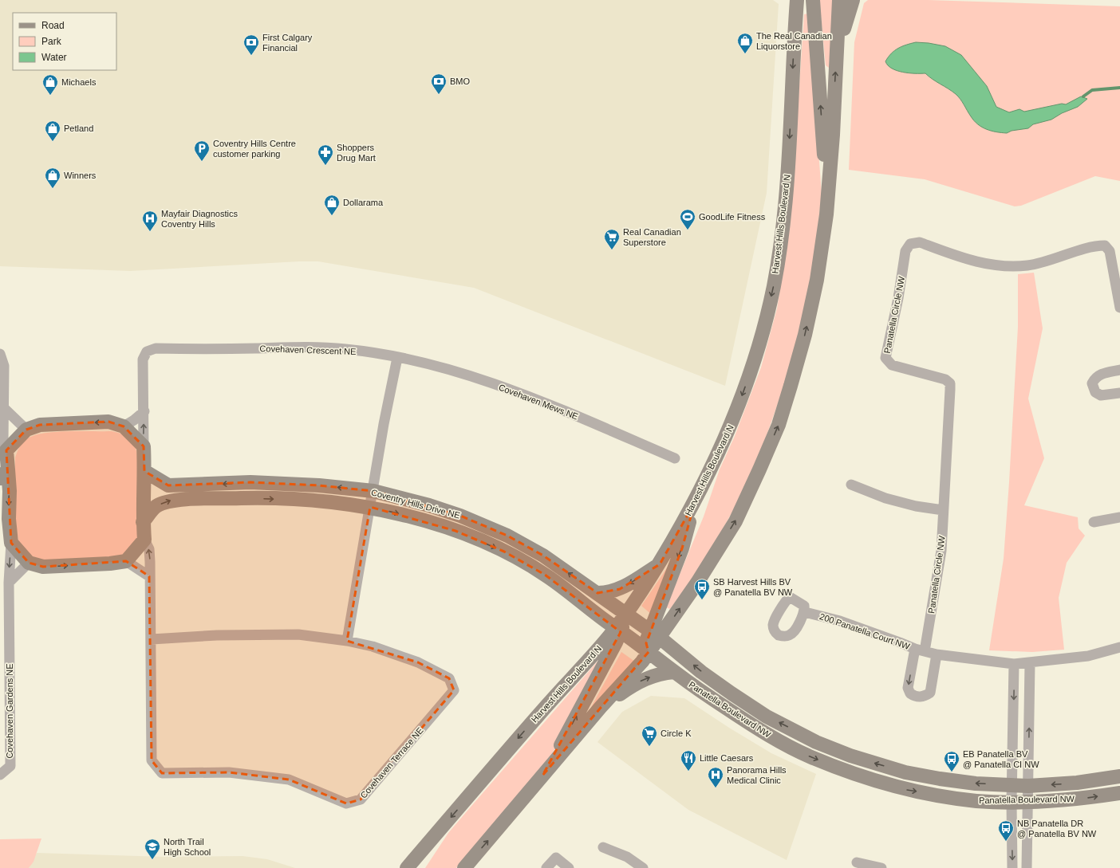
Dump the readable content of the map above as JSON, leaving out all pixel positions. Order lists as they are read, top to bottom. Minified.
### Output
{"streets":{"main road":["Harvest Hills Boulevard N","Coventry Hills Drive NE","Panatella Boulevard NW"],"street":["Panatella Circle NW","Covehaven Crescent NE","Covehaven Mews NE","200 Panatella Court NW","Covehaven Gardens NE","Covehaven Terrace NE"]},"crossings":[["Harvest Hills Boulevard N","Coventry Hills Drive NE"],["Harvest Hills Boulevard N","Panatella Boulevard NW"],["Panatella Circle NW","200 Panatella Court NW"],["Covehaven Crescent NE","Covehaven Mews NE"],["Coventry Hills Drive NE","Panatella Boulevard NW"]],"places":{"shop":["The Real Canadian Liquorstore","Michaels","Petland","Winners","Dollarama"],"bank":["First Calgary Financial","BMO"],"parking":["Coventry Hills Centre customer parking"],"pharmacy":["Shoppers Drug Mart"],"sports":["GoodLife Fitness"],"hospital":["Mayfair Diagnostics Coventry Hills","Panorama Hills Medical Clinic"],"supermarket":["Real Canadian Superstore","Circle K"],"bus stop":["SB Harvest Hills BV @ Panatella BV NW","EB Panatella BV @ Panatella CI NW","NB Panatella DR @ Panatella BV NW"],"restaurant":["Little Caesars"],"school or university":["North Trail High School"]},"legend":["Road","Park","Water"]}
